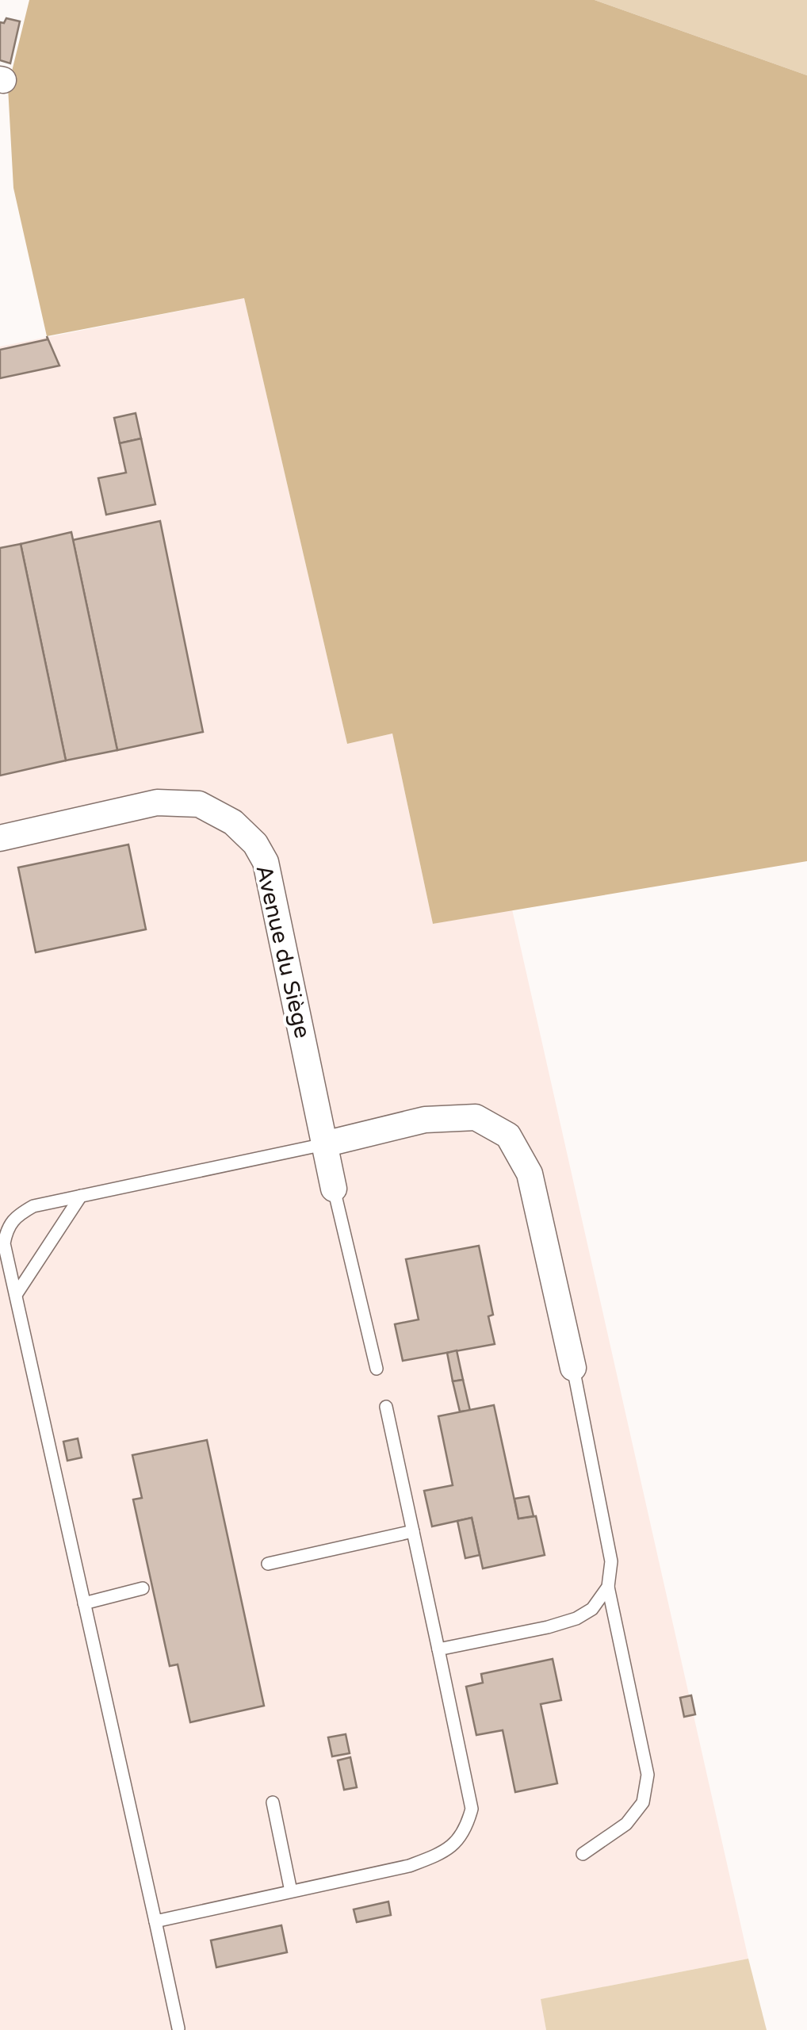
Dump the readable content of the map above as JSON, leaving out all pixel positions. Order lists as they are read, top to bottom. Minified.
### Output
{"streets":{"street":["Avenue du Siège"]}}
